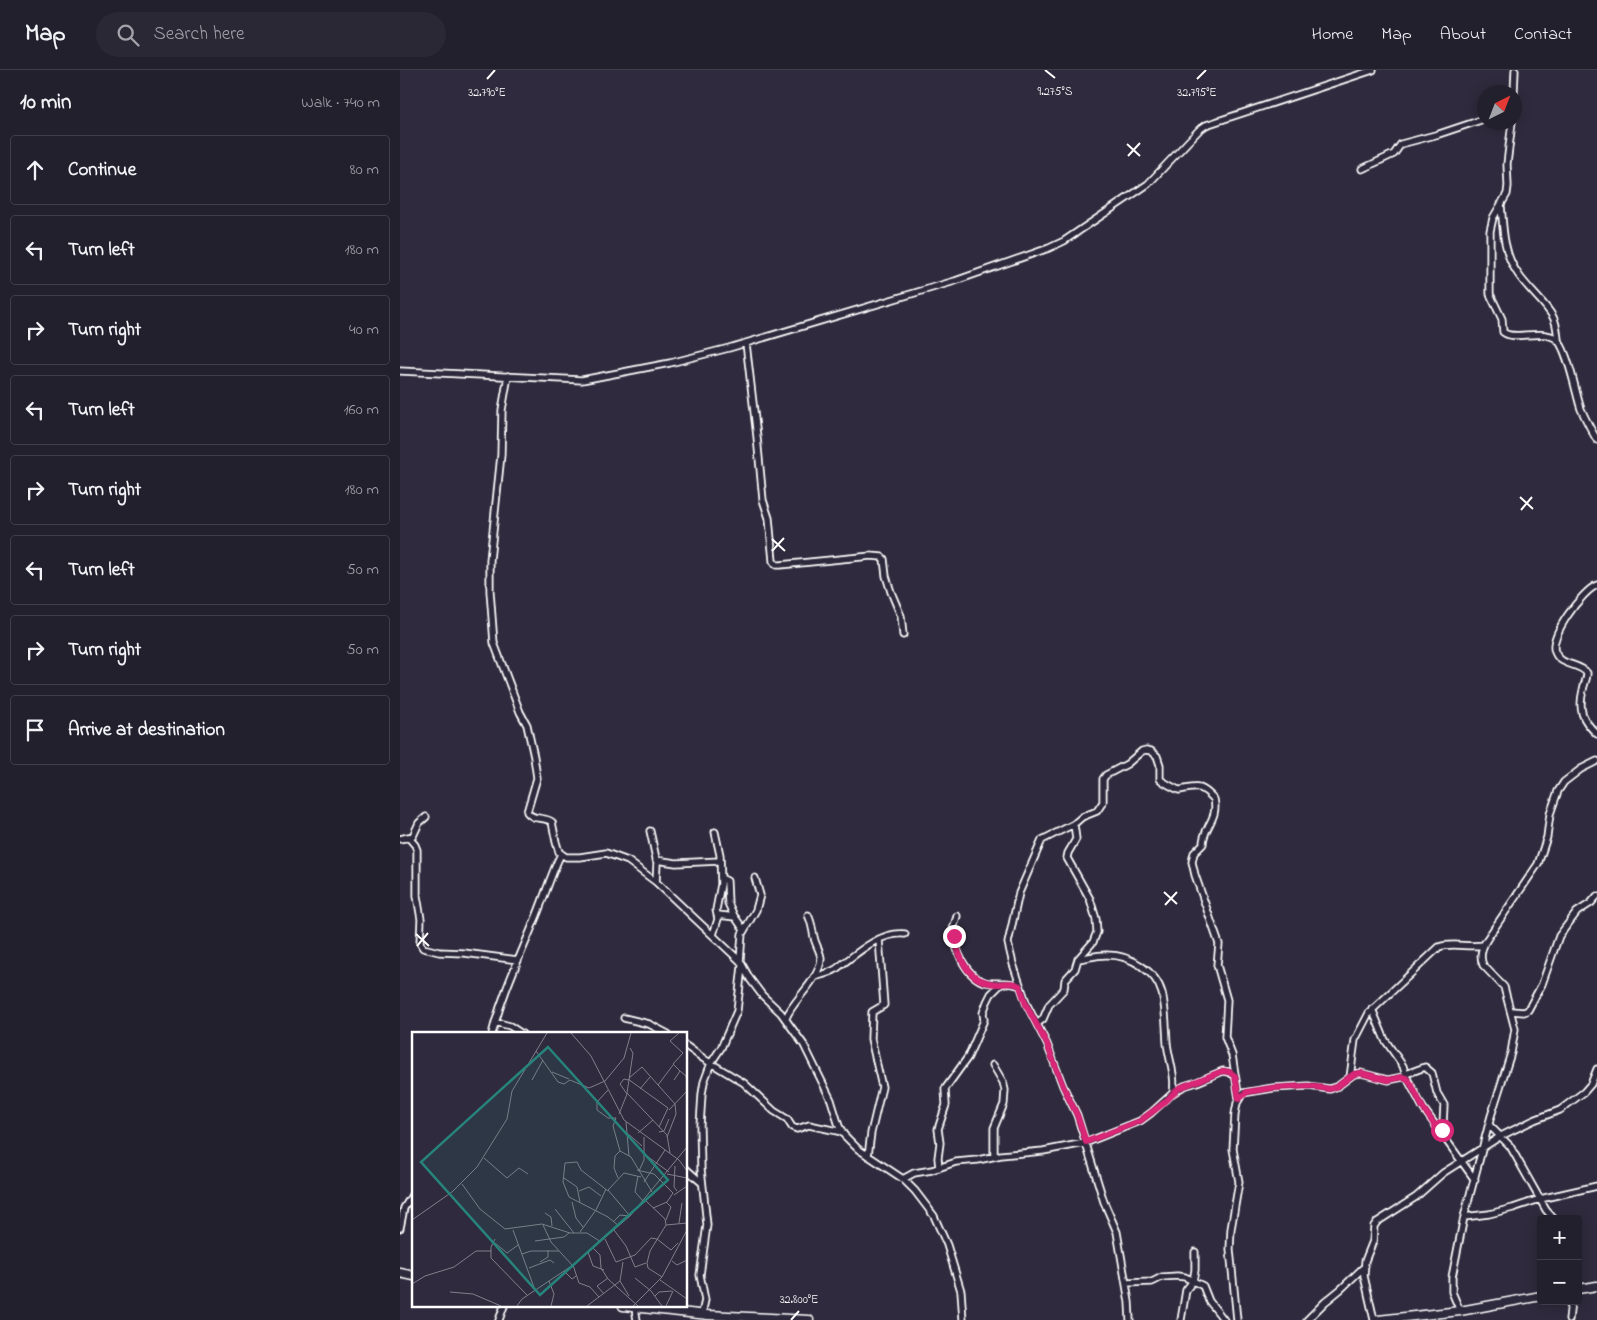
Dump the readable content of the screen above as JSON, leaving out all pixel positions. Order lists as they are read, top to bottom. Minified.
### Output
{"north":"top right","page":{"header":"Map","search":"Search here","nav":["Home","Map","About","Contact"],"heading":["10 min","Walk · 740 m"],"list":[["Continue","80 m"],["Turn left","180 m"],["Turn right","40 m"],["Turn left","160 m"],["Turn right","180 m"],["Turn left","50 m"],["Turn right","50 m"],"Arrive at destination"],"map_buttons":["+","−"]},"coordinates":["9.275°S","32.790°E","32.795°E","32.800°E"]}
